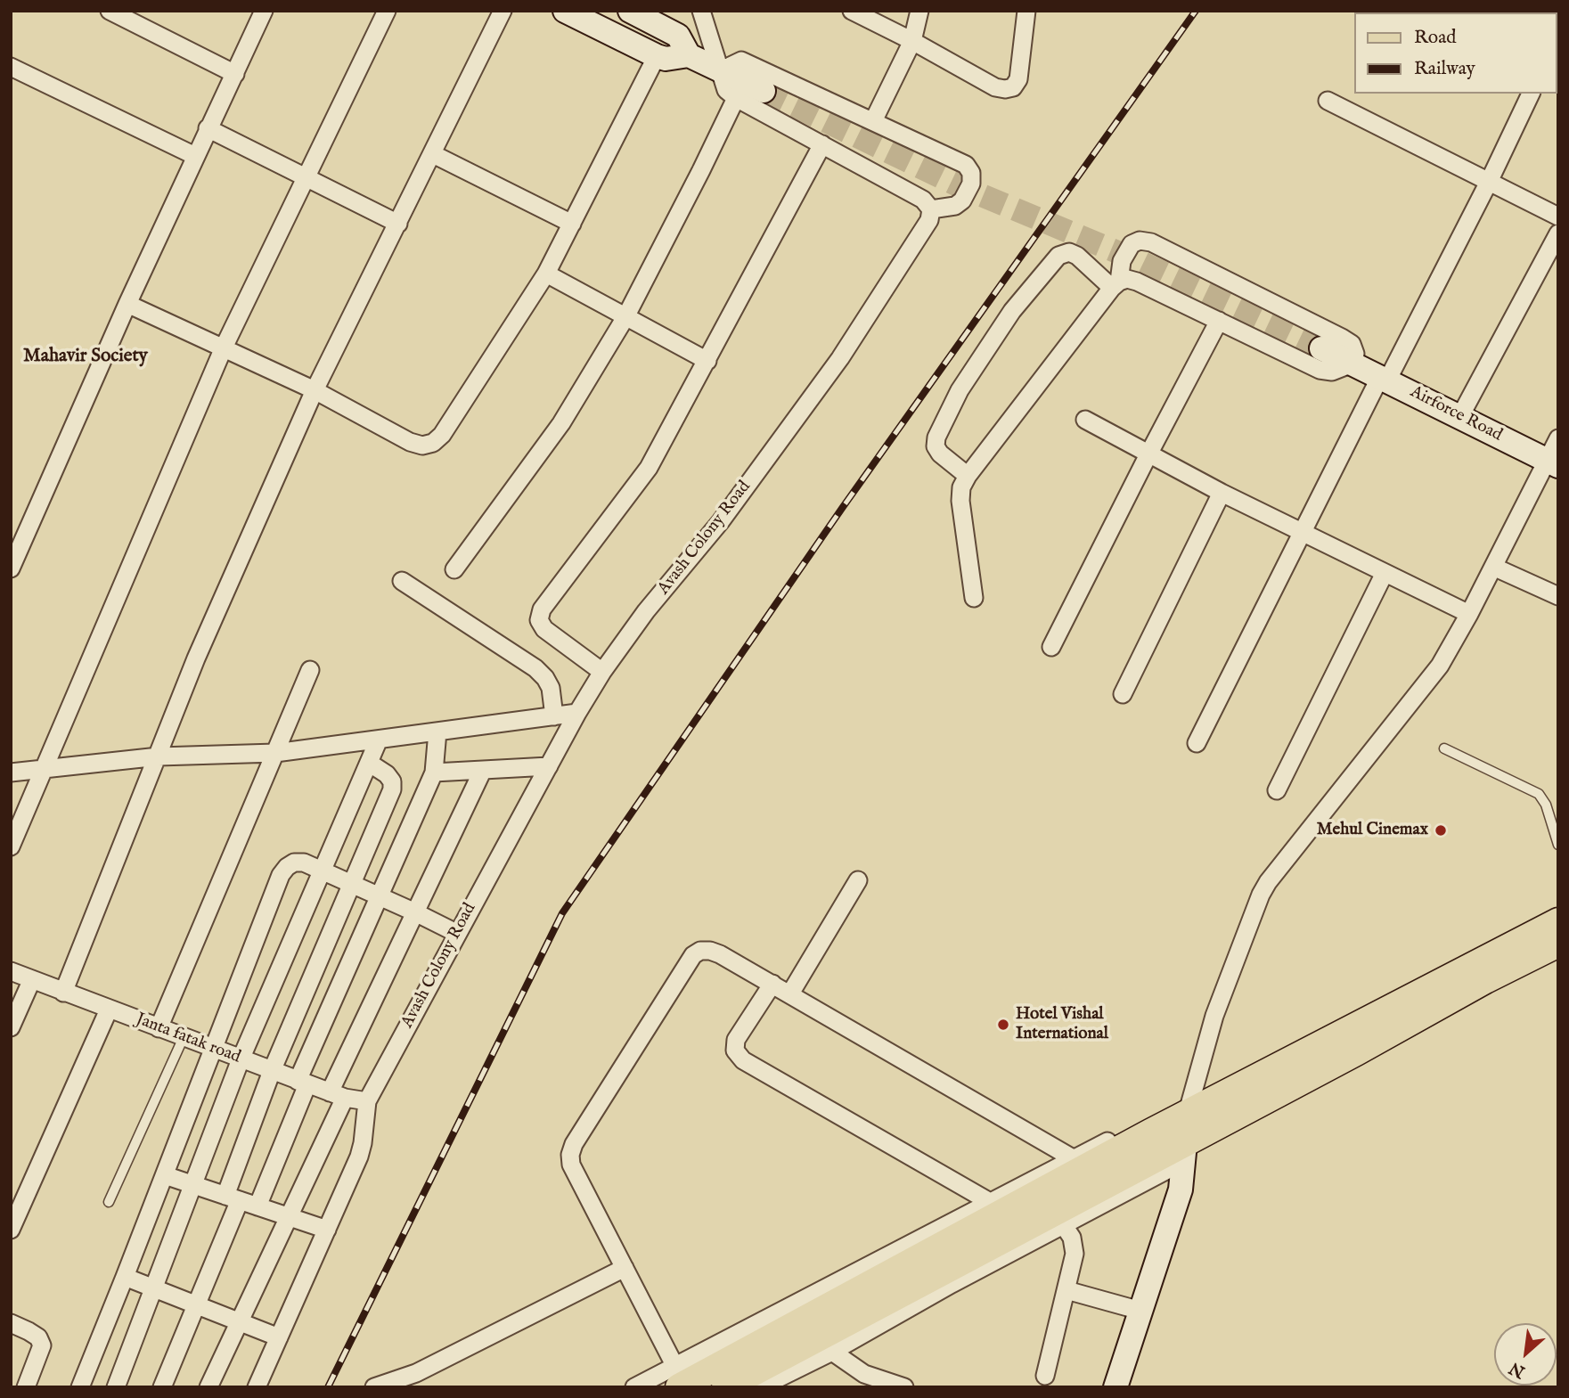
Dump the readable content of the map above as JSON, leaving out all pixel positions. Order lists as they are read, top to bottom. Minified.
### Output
{"streets":{"main road":["Airforce Road"],"street":["Avash Colony Road","Janta fatak road"]},"crossings":[["Avash Colony Road","Janta fatak road"]],"districts":["Mahavir Society"],"places":["Mehul Cinemax","Hotel Vishal International"],"legend":["Road","Railway"],"north":"bottom left"}
